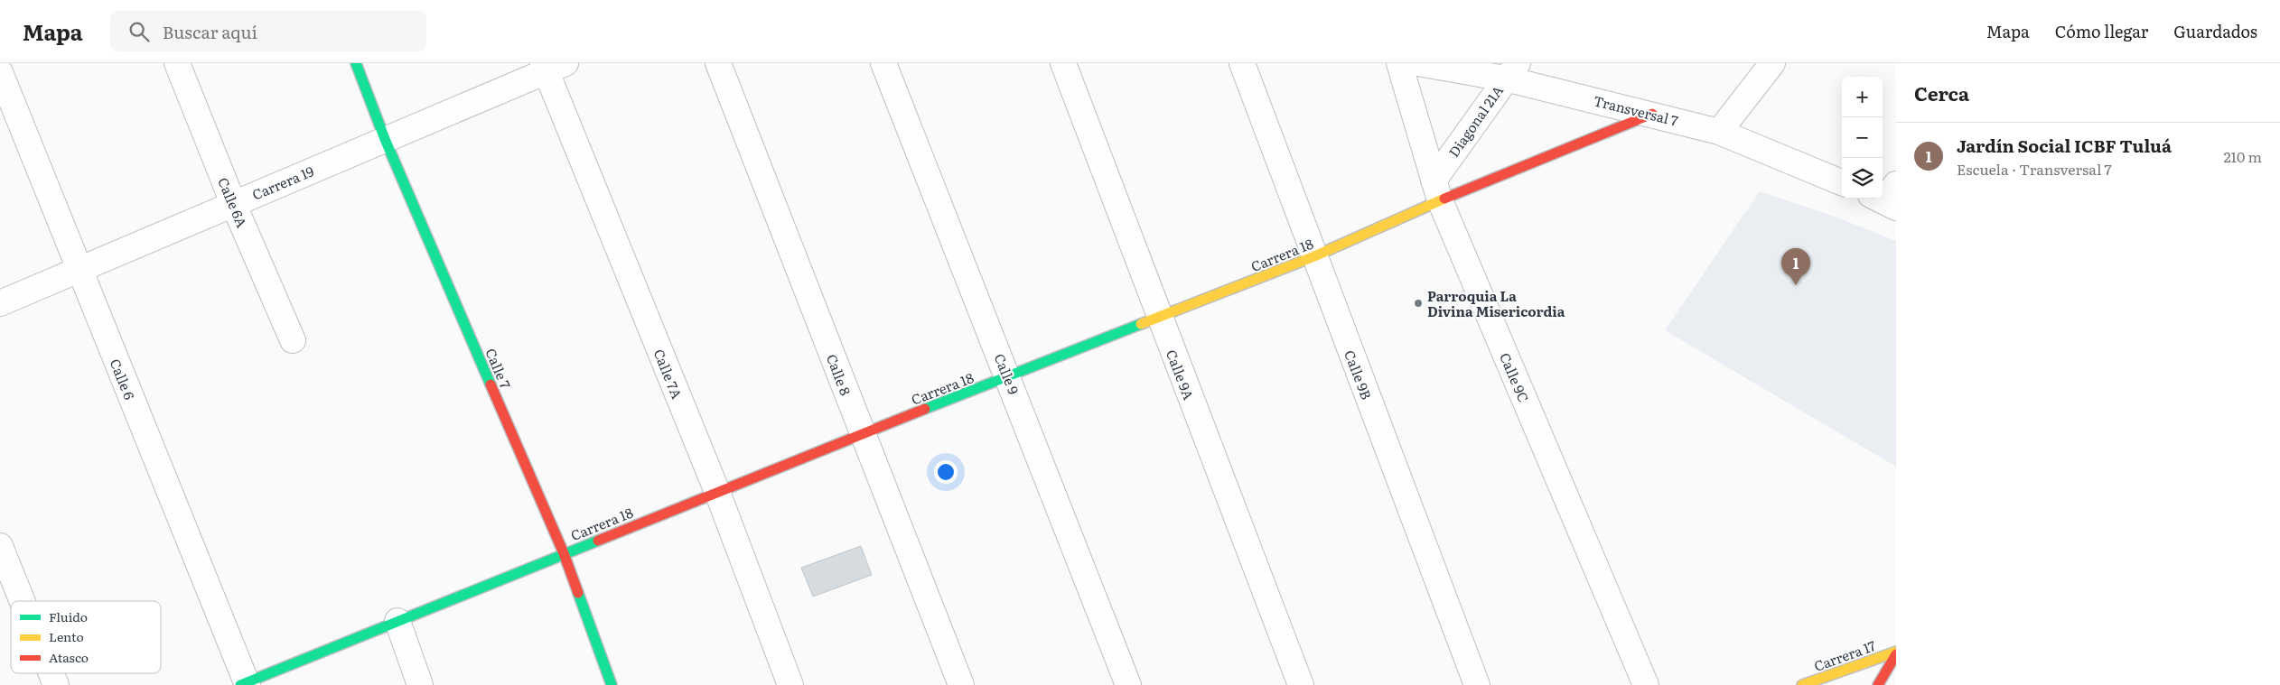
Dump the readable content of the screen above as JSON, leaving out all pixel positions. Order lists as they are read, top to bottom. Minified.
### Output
{"streets":{"street":["Transversal 7","Diagonal 21A","Carrera 19","Calle 6A","Carrera 18","Calle 7","Calle 7A","Calle 9","Calle 8","Calle 9A","Calle 9B","Calle 9C","Calle 6","Carrera 17"]},"crossings":[["Transversal 7","Diagonal 21A"],["Transversal 7","Carrera 18"],["Diagonal 21A","Carrera 18"],["Diagonal 21A","Calle 9C"],["Carrera 19","Calle 6A"],["Carrera 19","Calle 7"],["Carrera 19","Calle 7A"],["Carrera 19","Calle 6"],["Carrera 18","Calle 7"],["Carrera 18","Calle 7A"],["Carrera 18","Calle 9"],["Carrera 18","Calle 8"],["Carrera 18","Calle 9A"],["Carrera 18","Calle 9B"],["Carrera 18","Calle 9C"],["Carrera 18","Calle 6"]],"places":["Parroquia La Divina Misericordia"],"legend":["Fluido","Lento","Atasco"],"page":{"header":"Mapa","search":"Buscar aquí","nav":["Mapa","Cómo llegar","Guardados"],"heading":"Cerca","map_buttons":["+","−"],"list":[{"mark":"1","name":"Jardín Social ICBF Tuluá","note":"Escuela · Transversal 7","value":"210 m"}],"pins":"1"}}
